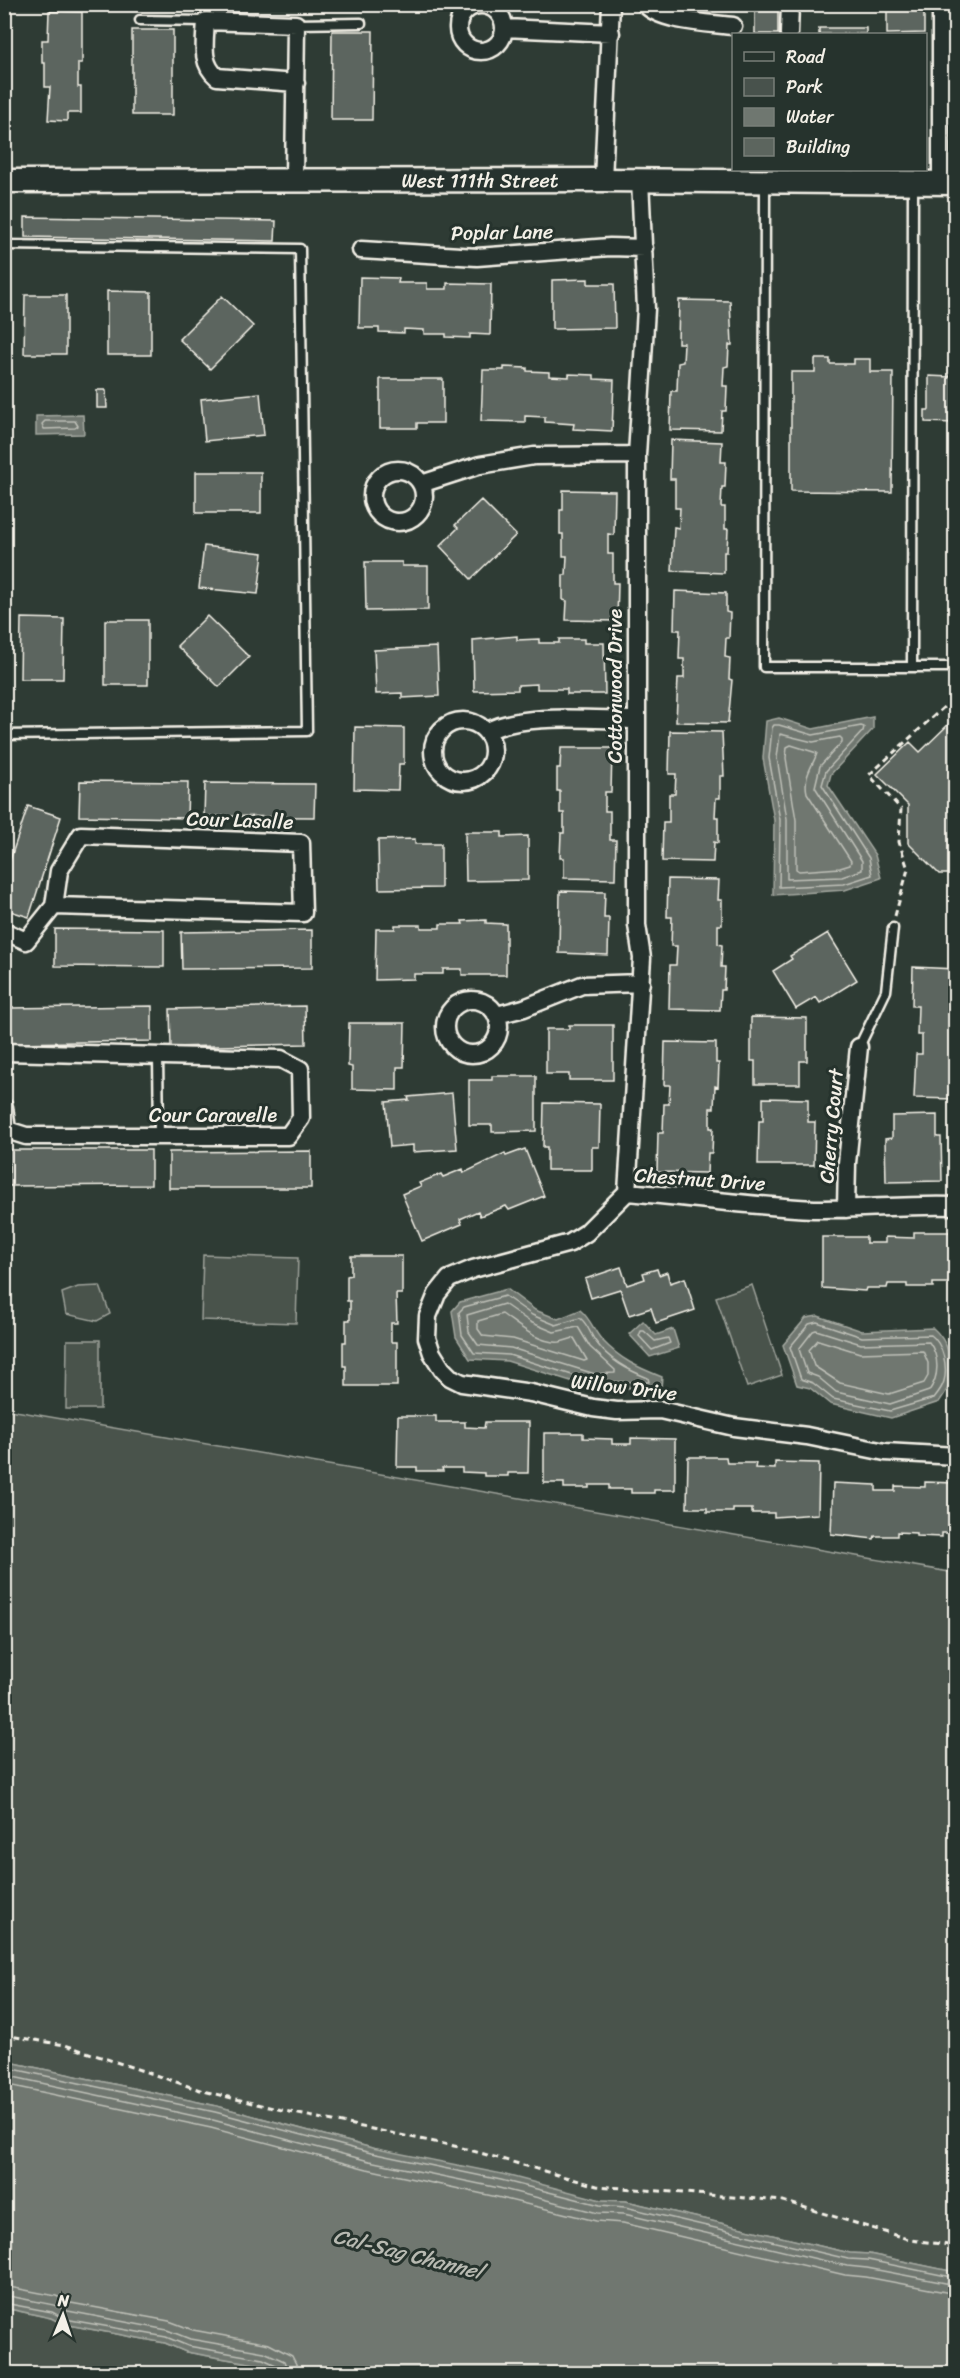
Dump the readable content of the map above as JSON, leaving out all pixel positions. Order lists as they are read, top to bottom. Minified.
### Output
{"streets":{"main road":["West 111th Street"],"street":["Poplar Lane","Cottonwood Drive","Cour Lasalle","Cour Caravelle","Cherry Court","Chestnut Drive","Willow Drive"]},"crossings":[["West 111th Street","Cottonwood Drive"],["Poplar Lane","Cottonwood Drive"],["Cottonwood Drive","Chestnut Drive"],["Cherry Court","Chestnut Drive"],["Chestnut Drive","Willow Drive"]],"water":["Cal-Sag Channel"],"legend":["Road","Park","Water","Building"],"north":"top"}
